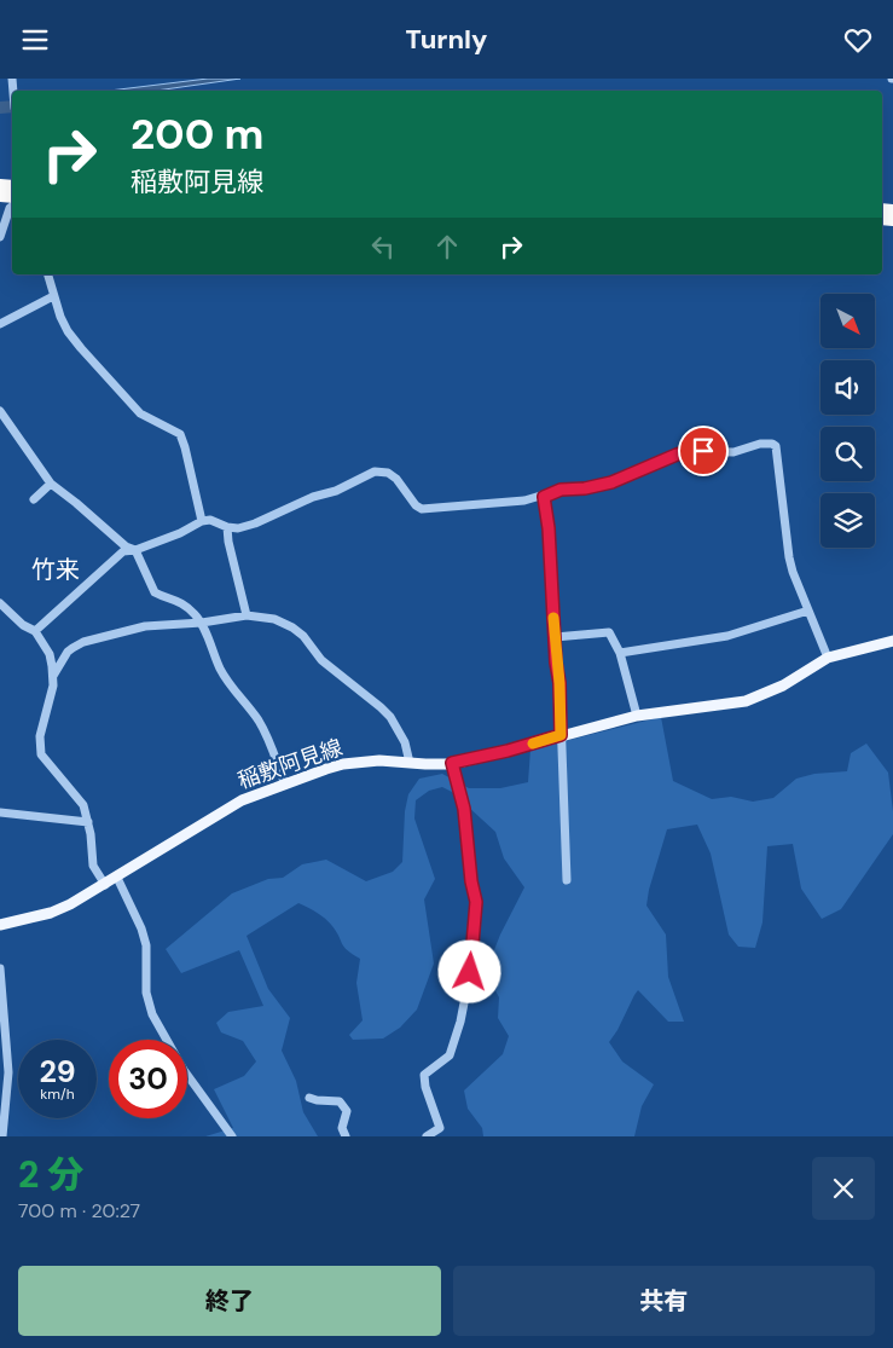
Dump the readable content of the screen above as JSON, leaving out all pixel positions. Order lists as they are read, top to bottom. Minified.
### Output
{"streets":{"main road":["稲敷阿見線"]},"districts":["竹来"],"north":"bottom right","page":{"header":"Turnly","turn":["200 m","稲敷阿見線"],"speed":"29 km/h","limit":"30","heading":["2 分","700 m · 20:27"],"buttons":["終了","共有"]}}
